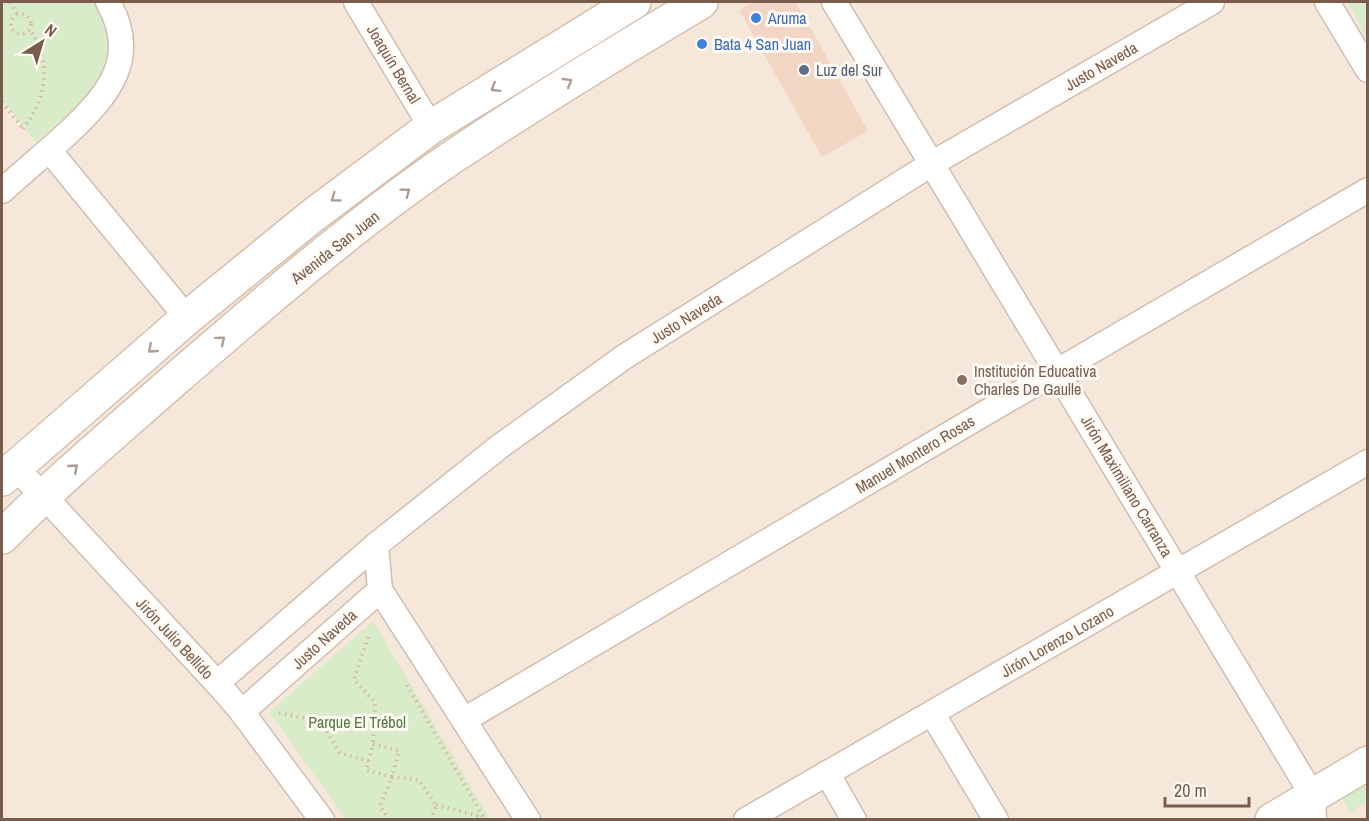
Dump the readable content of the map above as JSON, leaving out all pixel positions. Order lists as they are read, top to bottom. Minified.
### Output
{"streets":{"main road":["Avenida San Juan"],"street":["Joaquín Bernal","Justo Naveda","Manuel Montero Rosas","Jirón Maximiliano Carranza","Jirón Julio Bellido","Jirón Lorenzo Lozano"]},"crossings":[["Justo Naveda","Jirón Maximiliano Carranza"],["Justo Naveda","Jirón Julio Bellido"],["Avenida San Juan","Jirón Julio Bellido"],["Manuel Montero Rosas","Jirón Maximiliano Carranza"],["Jirón Maximiliano Carranza","Jirón Lorenzo Lozano"]],"parks":["Parque El Trébol"],"places":["Aruma","Bata 4 San Juan","Luz del Sur","Institución Educativa Charles De Gaulle"],"scale_bar":"20 m","north":"top right"}
